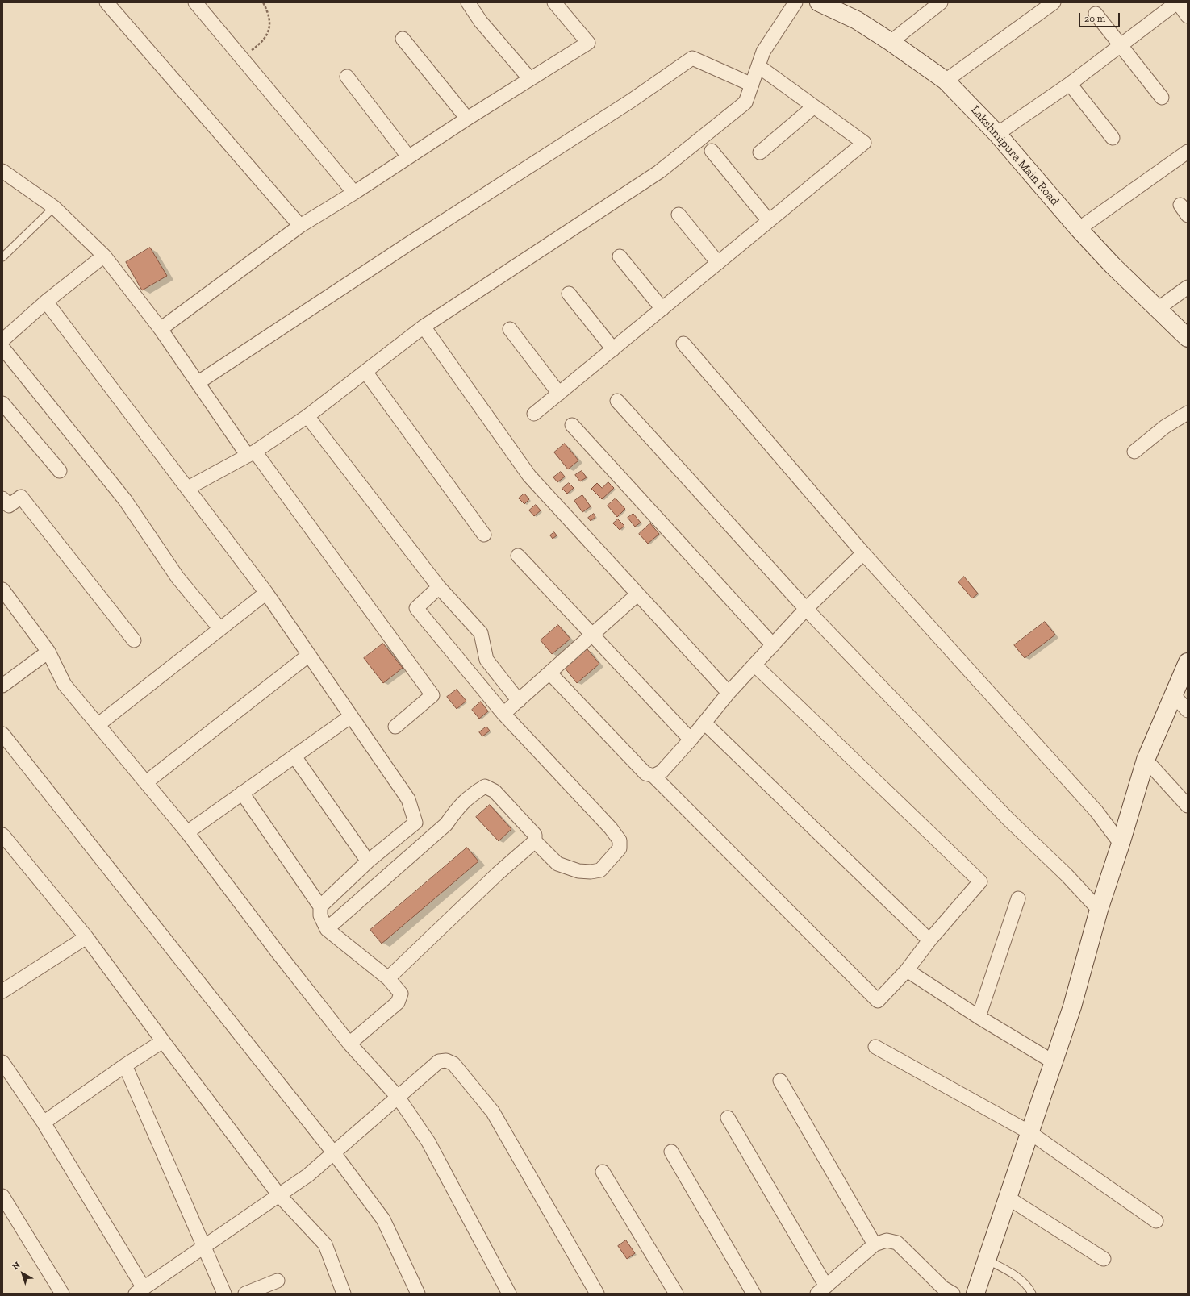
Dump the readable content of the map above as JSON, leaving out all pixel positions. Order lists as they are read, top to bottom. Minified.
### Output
{"streets":{"street":["Lakshmipura Main Road"]},"scale_bar":"20 m","north":"top left"}
